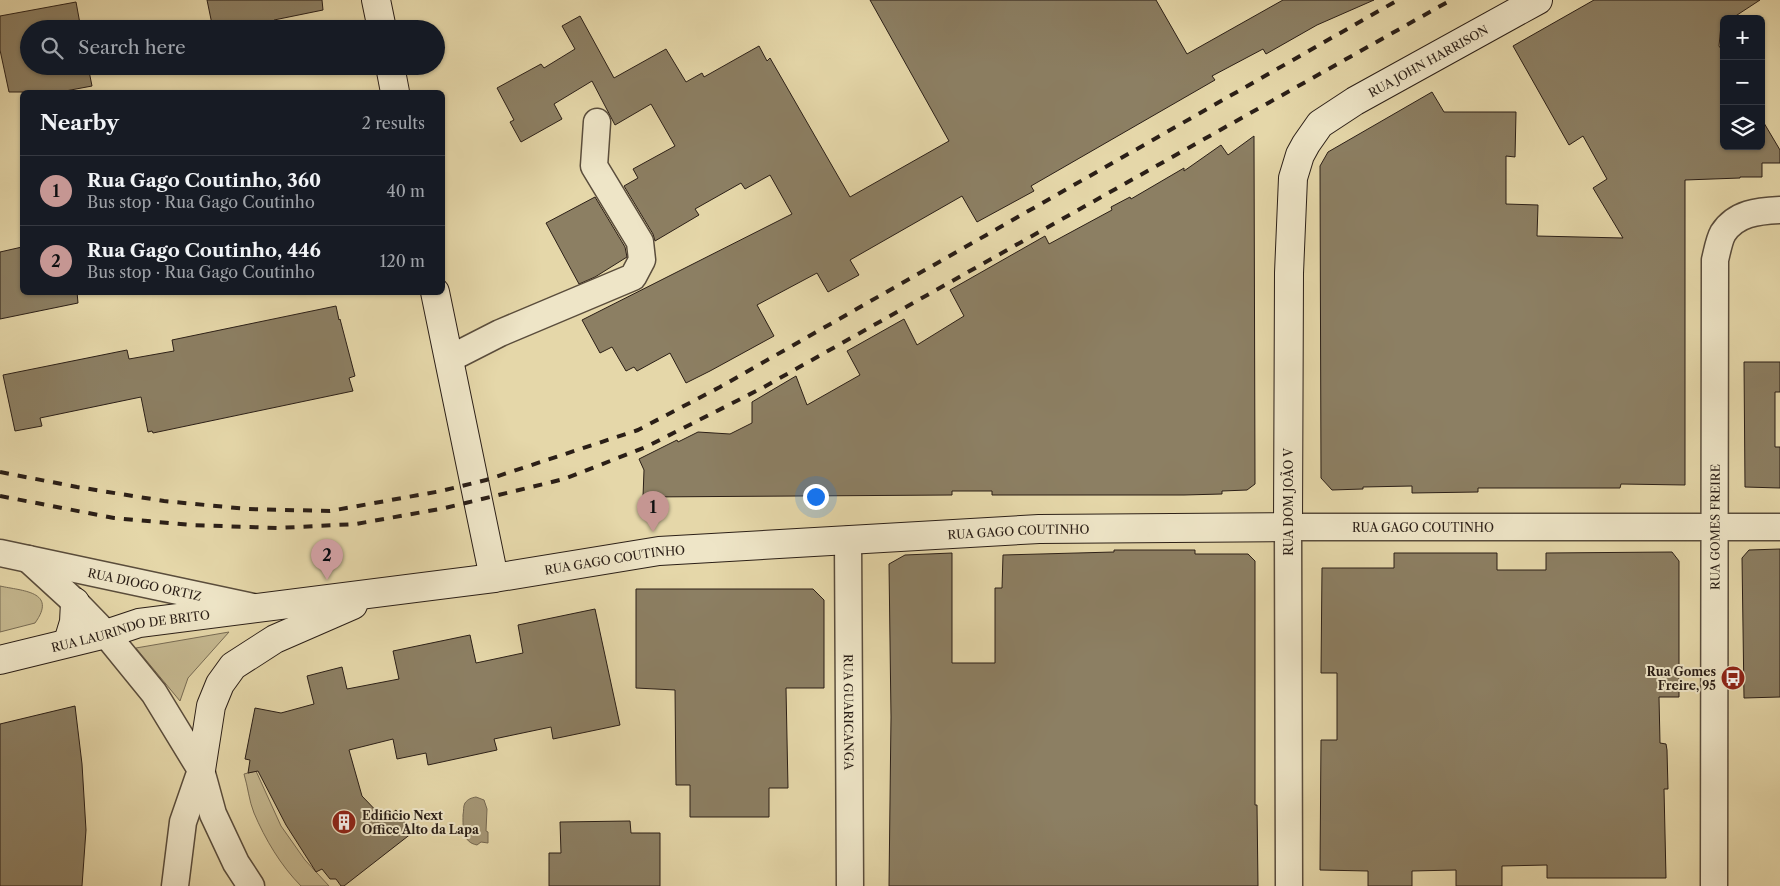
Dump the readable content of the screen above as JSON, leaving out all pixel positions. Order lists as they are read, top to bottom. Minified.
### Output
{"streets":{"street":["RUA JOHN HARRISON","RUA DOM JOÃO V","RUA GAGO COUTINHO","RUA GOMES FREIRE","RUA DIOGO ORTIZ","RUA LAURINDO DE BRITO","RUA GUARICANGA"]},"crossings":[["RUA JOHN HARRISON","RUA DOM JOÃO V"],["RUA DOM JOÃO V","RUA GAGO COUTINHO"],["RUA GAGO COUTINHO","RUA GOMES FREIRE"],["RUA GAGO COUTINHO","RUA DIOGO ORTIZ"],["RUA GAGO COUTINHO","RUA LAURINDO DE BRITO"],["RUA GAGO COUTINHO","RUA GUARICANGA"],["RUA DIOGO ORTIZ","RUA LAURINDO DE BRITO"]],"places":{"bus stop":["Rua Gomes Freire, 95"],"building":["Edificio Next Office Alto da Lapa"]},"page":{"map_buttons":["+","−"],"search":"Search here","heading":["Nearby","2 results"],"list":[{"mark":"1","name":"Rua Gago Coutinho, 360","note":"Bus stop · Rua Gago Coutinho","value":"40 m"},{"mark":"2","name":"Rua Gago Coutinho, 446","note":"Bus stop · Rua Gago Coutinho","value":"120 m"}],"pins":["1","2"]}}
